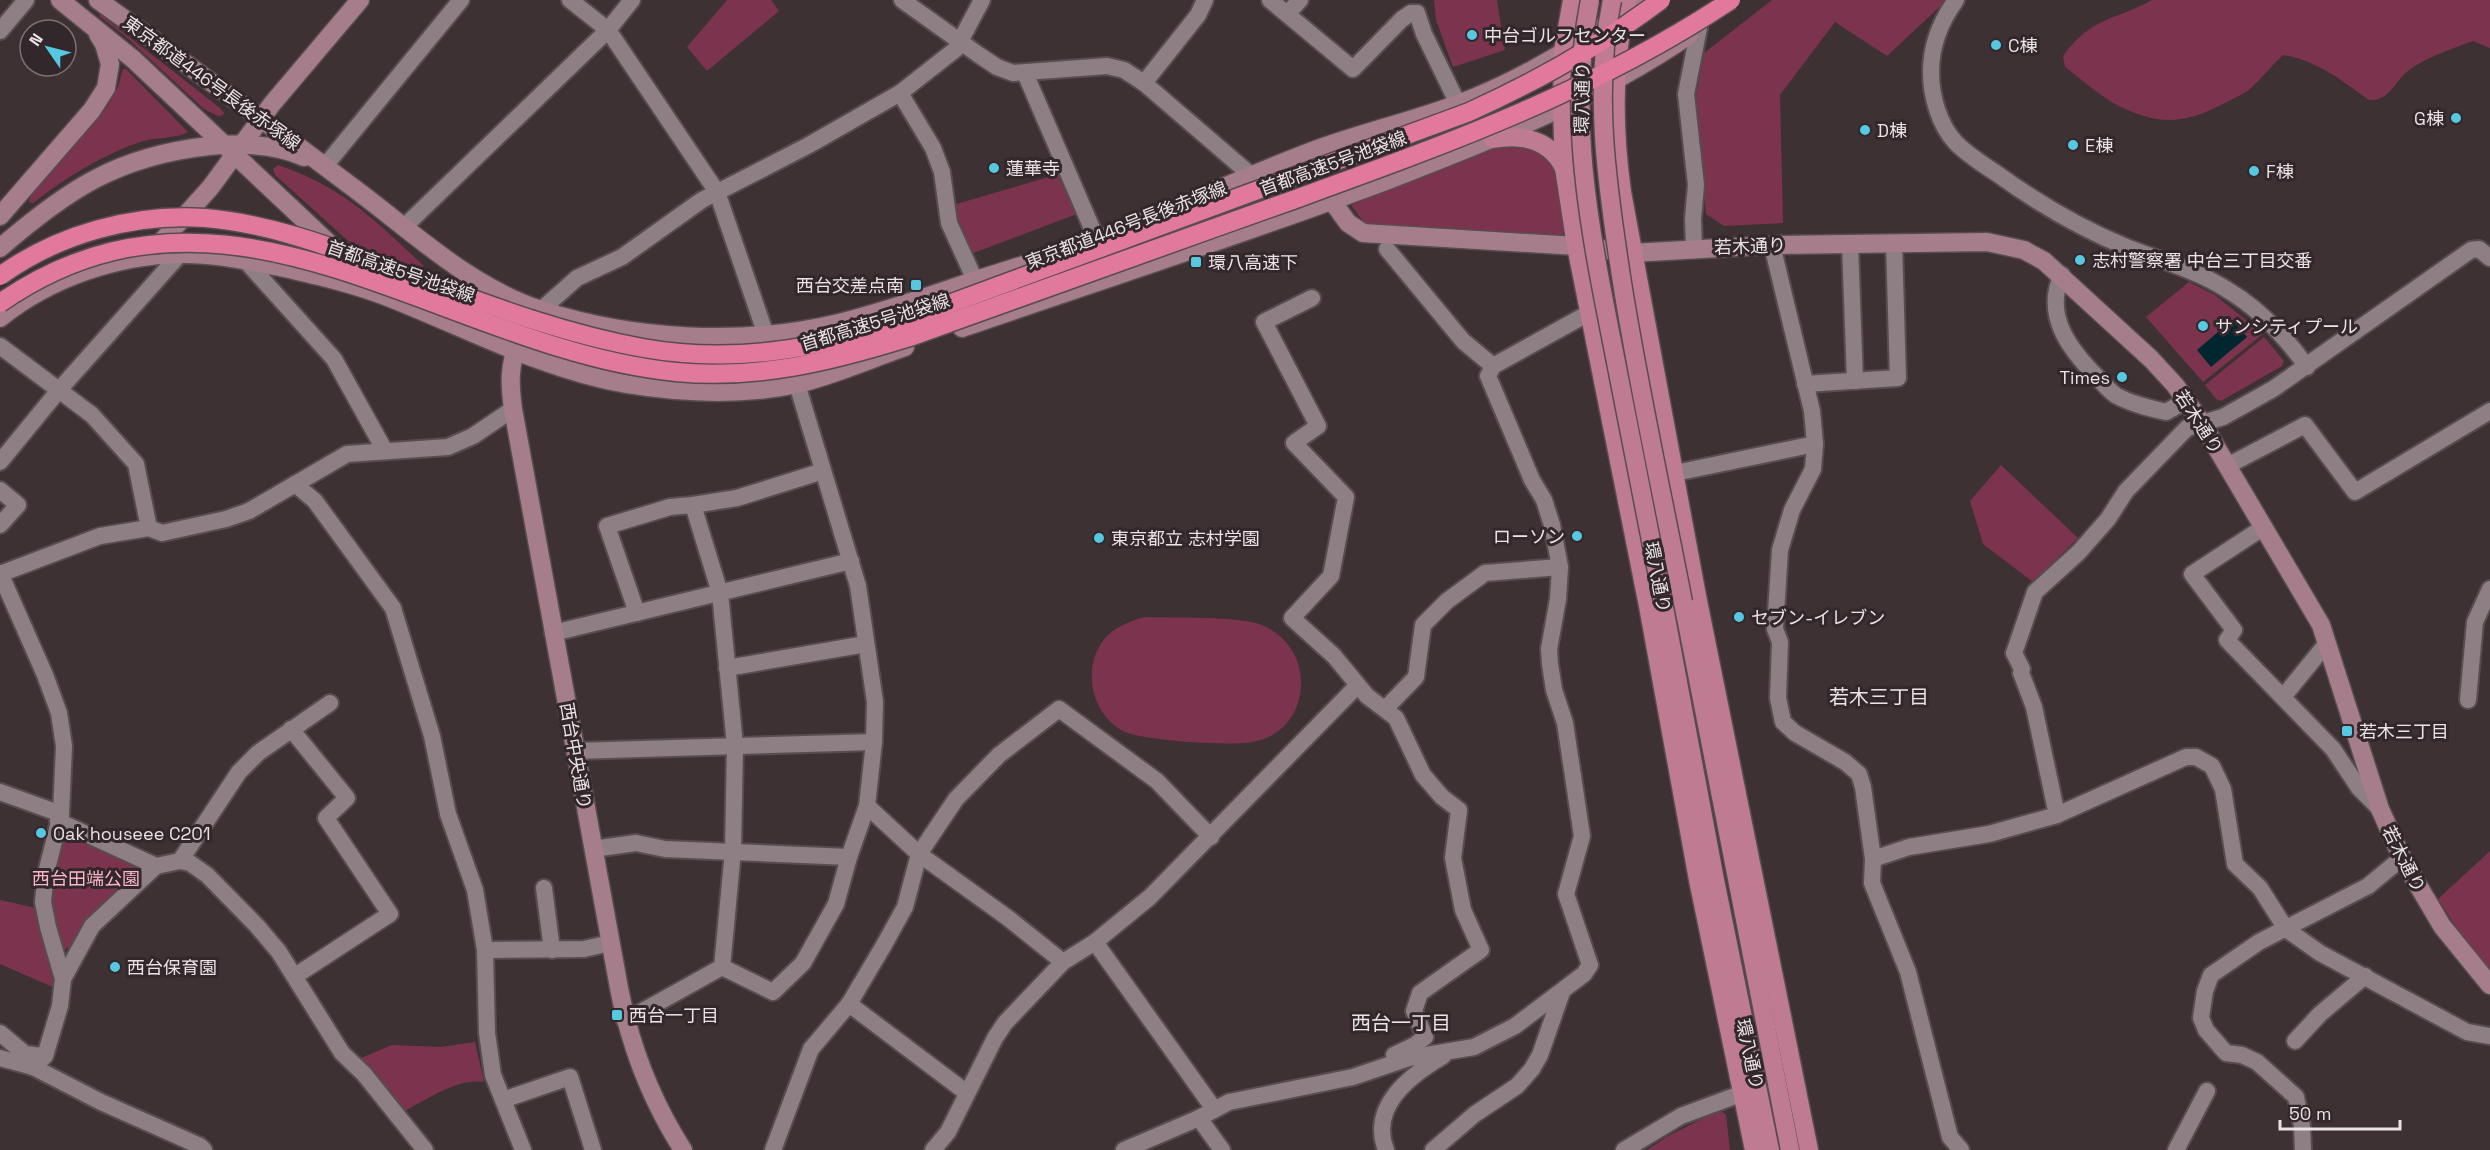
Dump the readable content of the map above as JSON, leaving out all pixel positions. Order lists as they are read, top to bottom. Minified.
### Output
{"streets":{"highway":["首都高速5号池袋線"],"main road":["東京都道446号長後赤塚線","環八通り","若木通り","西台中央通り"]},"crossings":[["東京都道446号長後赤塚線","環八通り"],["東京都道446号長後赤塚線","若木通り"],["東京都道446号長後赤塚線","西台中央通り"]],"districts":["若木三丁目","西台一丁目"],"parks":["西台田端公園"],"places":{"other":["中台ゴルフセンター","C棟","G棟","D棟","E棟","蓮華寺","F棟","志村警察署 中台三丁目交番","サンシティプール","Times","ローソン","東京都立 志村学園","セブン-イレブン","Oak houseee C201","西台保育園"],"transit":["環八高速下","西台交差点南","若木三丁目","西台一丁目"]},"scale_bar":"50 m","north":"top left"}
